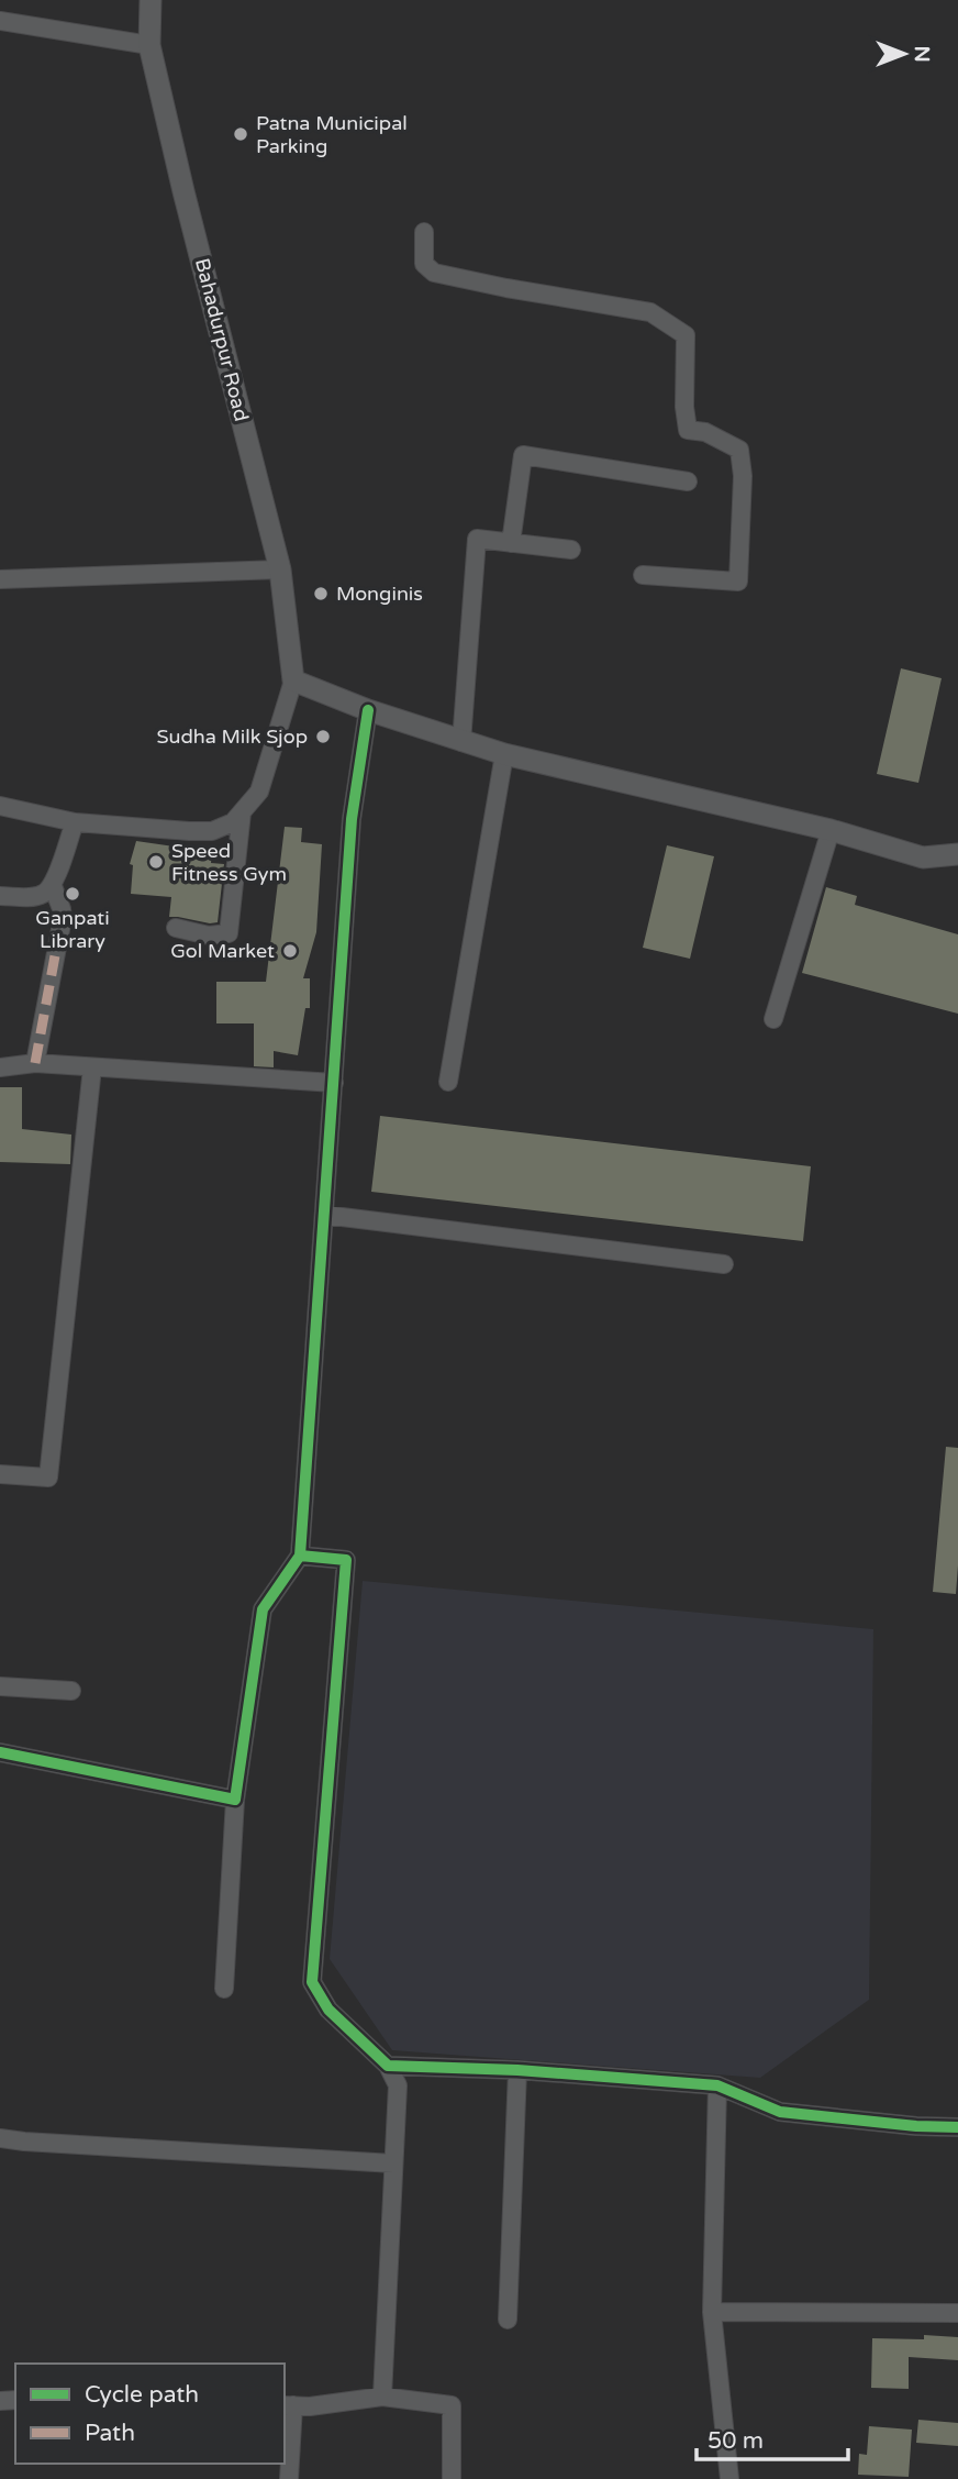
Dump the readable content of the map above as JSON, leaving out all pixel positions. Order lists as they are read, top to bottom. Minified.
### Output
{"streets":{"street":["Bahadurpur Road"]},"places":["Patna Municipal Parking","Monginis","Sudha Milk Sjop","Speed Fitness Gym","Ganpati Library","Gol Market"],"legend":["Cycle path","Path"],"scale_bar":"50 m","north":"right"}
